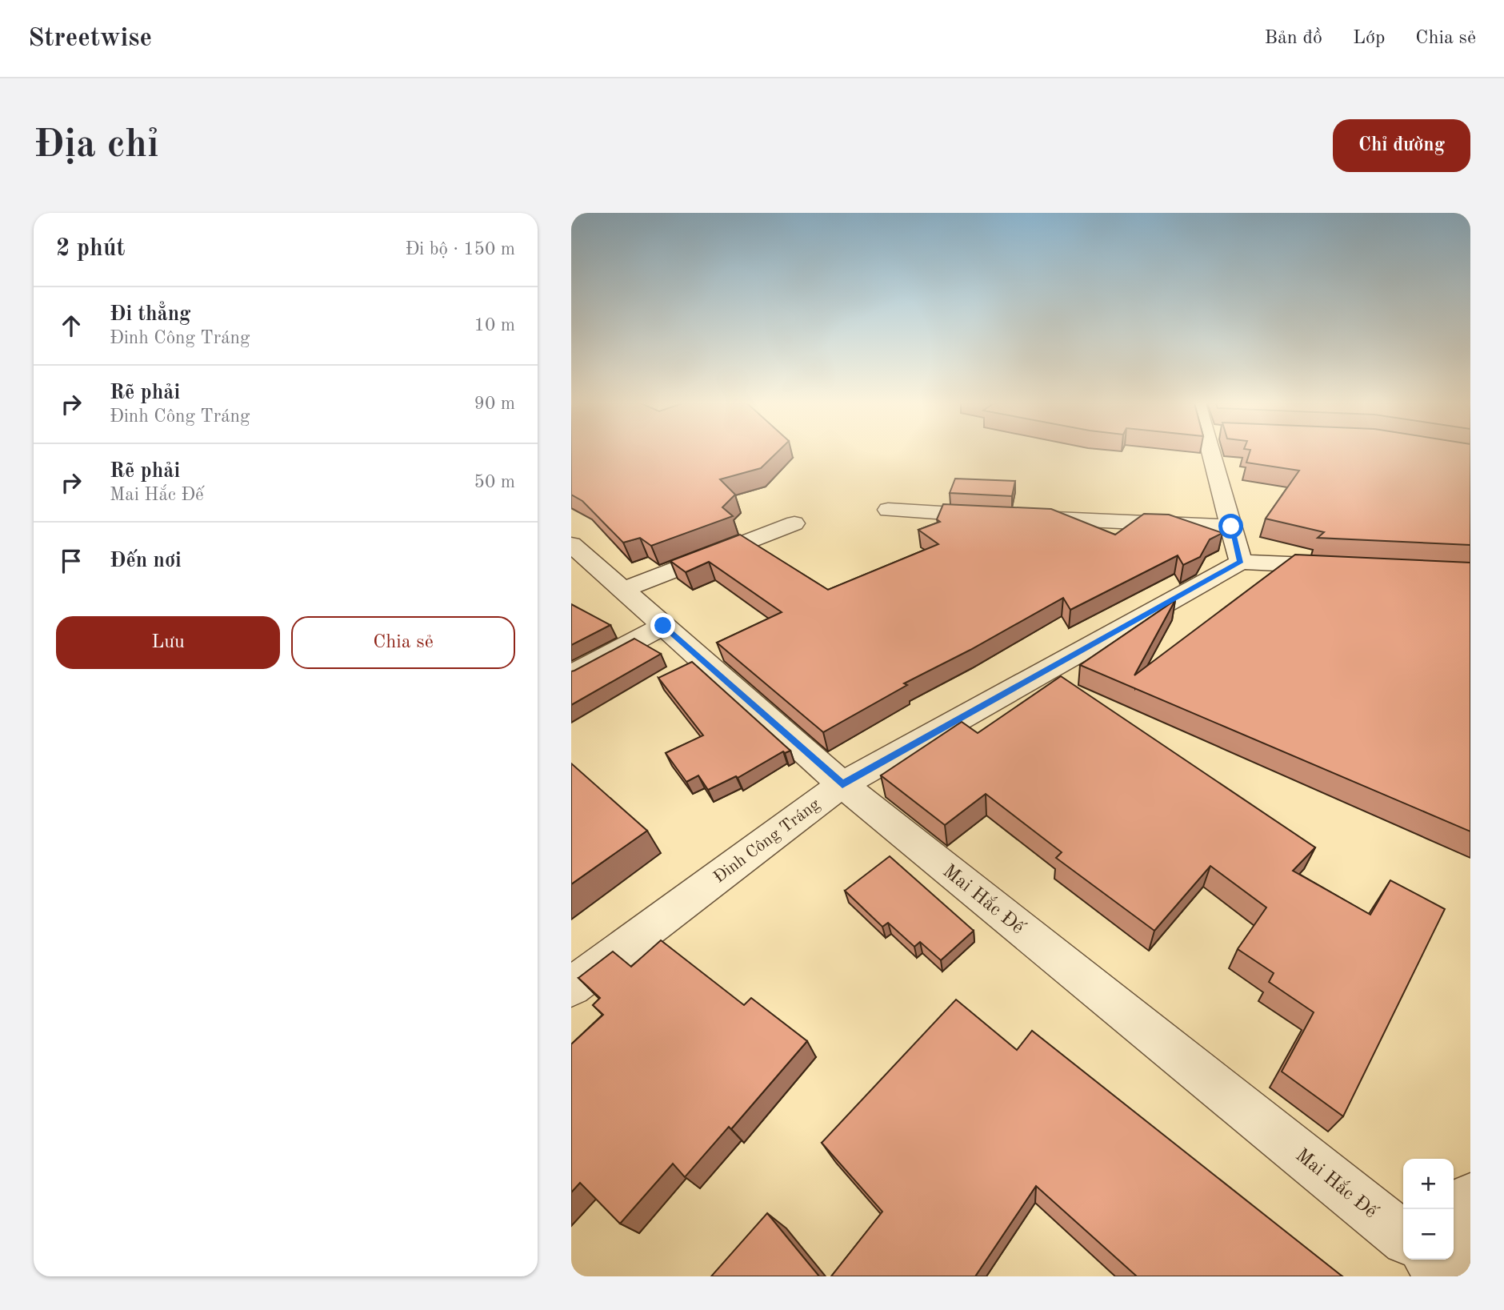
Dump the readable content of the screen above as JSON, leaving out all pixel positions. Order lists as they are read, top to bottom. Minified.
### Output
{"streets":{"street":["Đinh Công Tráng","Mai Hắc Đế"]},"crossings":[["Đinh Công Tráng","Mai Hắc Đế"]],"page":{"header":"Streetwise","nav":["Bản đồ","Lớp","Chia sẻ"],"buttons":["Chỉ đường",["Lưu","Chia sẻ"]],"title":"Địa chỉ","heading":["2 phút","Đi bộ · 150 m"],"list":[["Đi thẳng","Đinh Công Tráng","10 m"],["Rẽ phải","Đinh Công Tráng","90 m"],["Rẽ phải","Mai Hắc Đế","50 m"],"Đến nơi"],"map_buttons":["+","−"]}}
